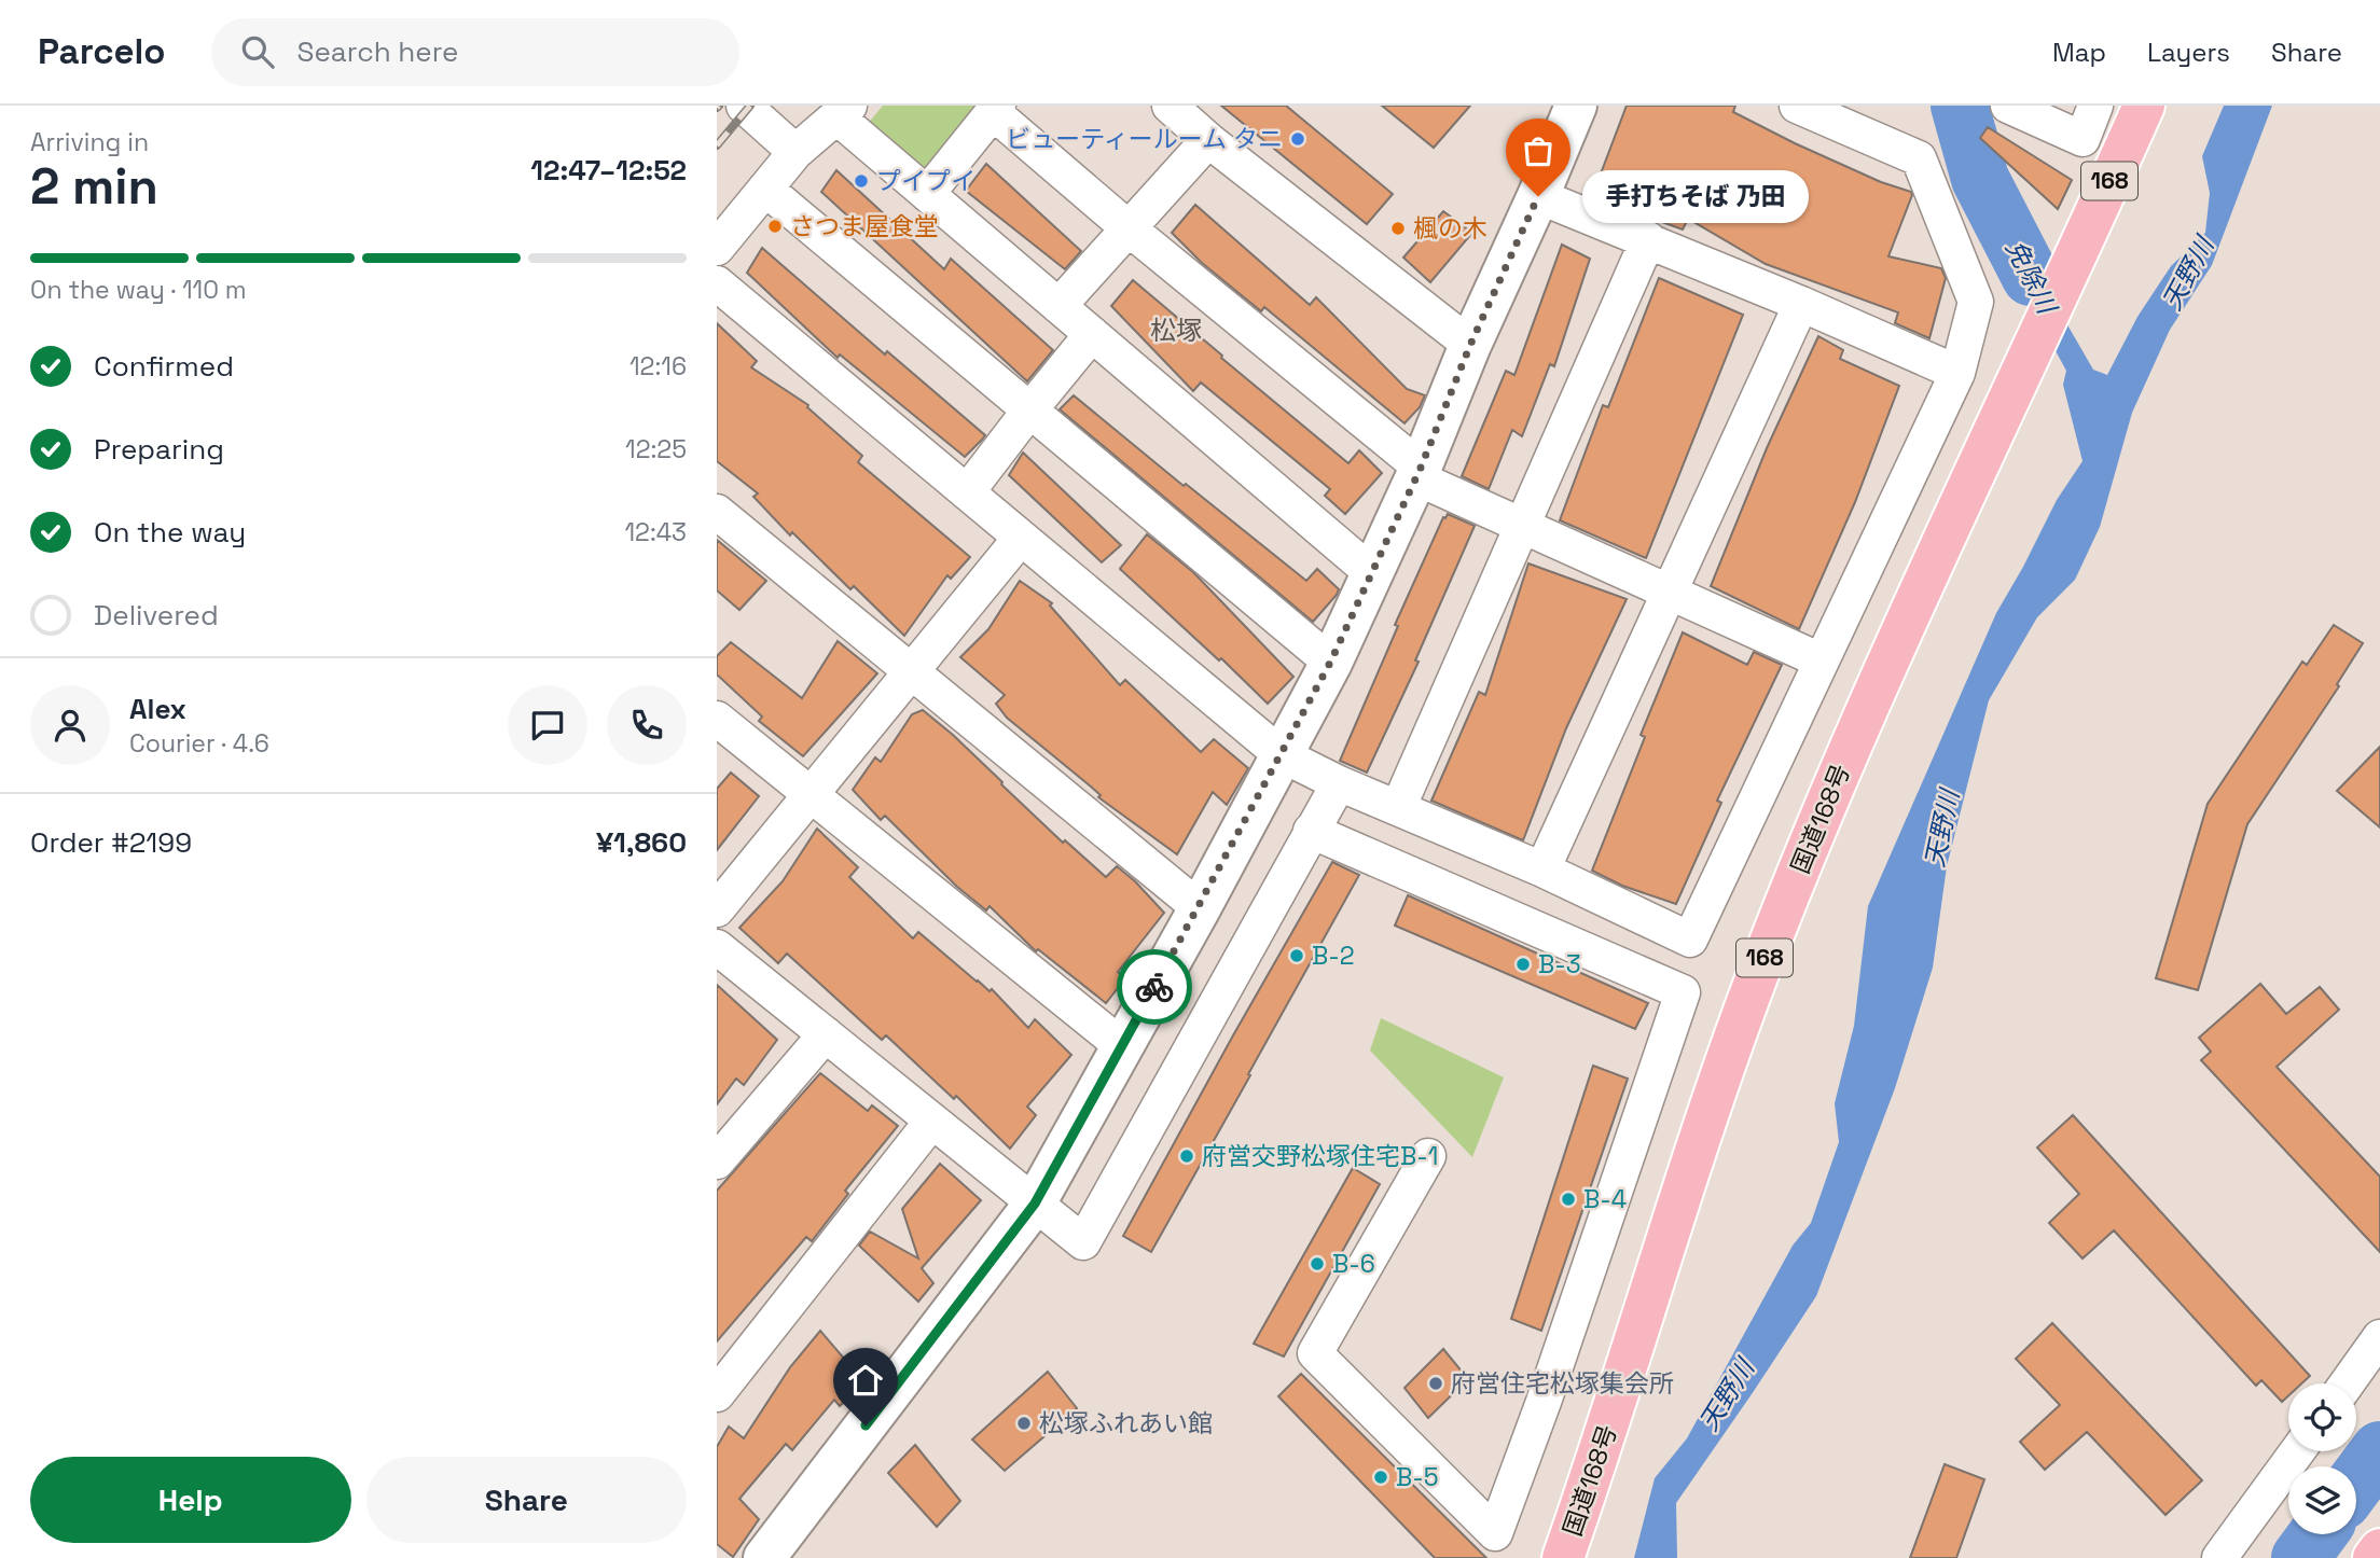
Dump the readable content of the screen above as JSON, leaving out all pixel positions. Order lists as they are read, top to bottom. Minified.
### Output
{"streets":{"highway":["168","国道168号"]},"districts":["松塚"],"water":["天野川","免除川"],"places":["ビューティールーム タニ","プイプイ","手打ちそば 乃田","さつま屋食堂","楓の木","B-2","B-3","府営交野松塚住宅B-1","B-4","B-6","府営住宅松塚集会所","松塚ふれあい館","B-5"],"page":{"header":"Parcelo","search":"Search here","nav":["Map","Layers","Share"],"heading":["2 min","Arriving in","12:47–12:52"],"panel":["Alex","Courier · 4.6","Order #2199","¥1,860"],"bubble":"手打ちそば 乃田","bar":"On the way · 110 m","list":[["Confirmed","12:16"],["Preparing","12:25"],["On the way","12:43"],"Delivered"],"buttons":["Help","Share"]}}
